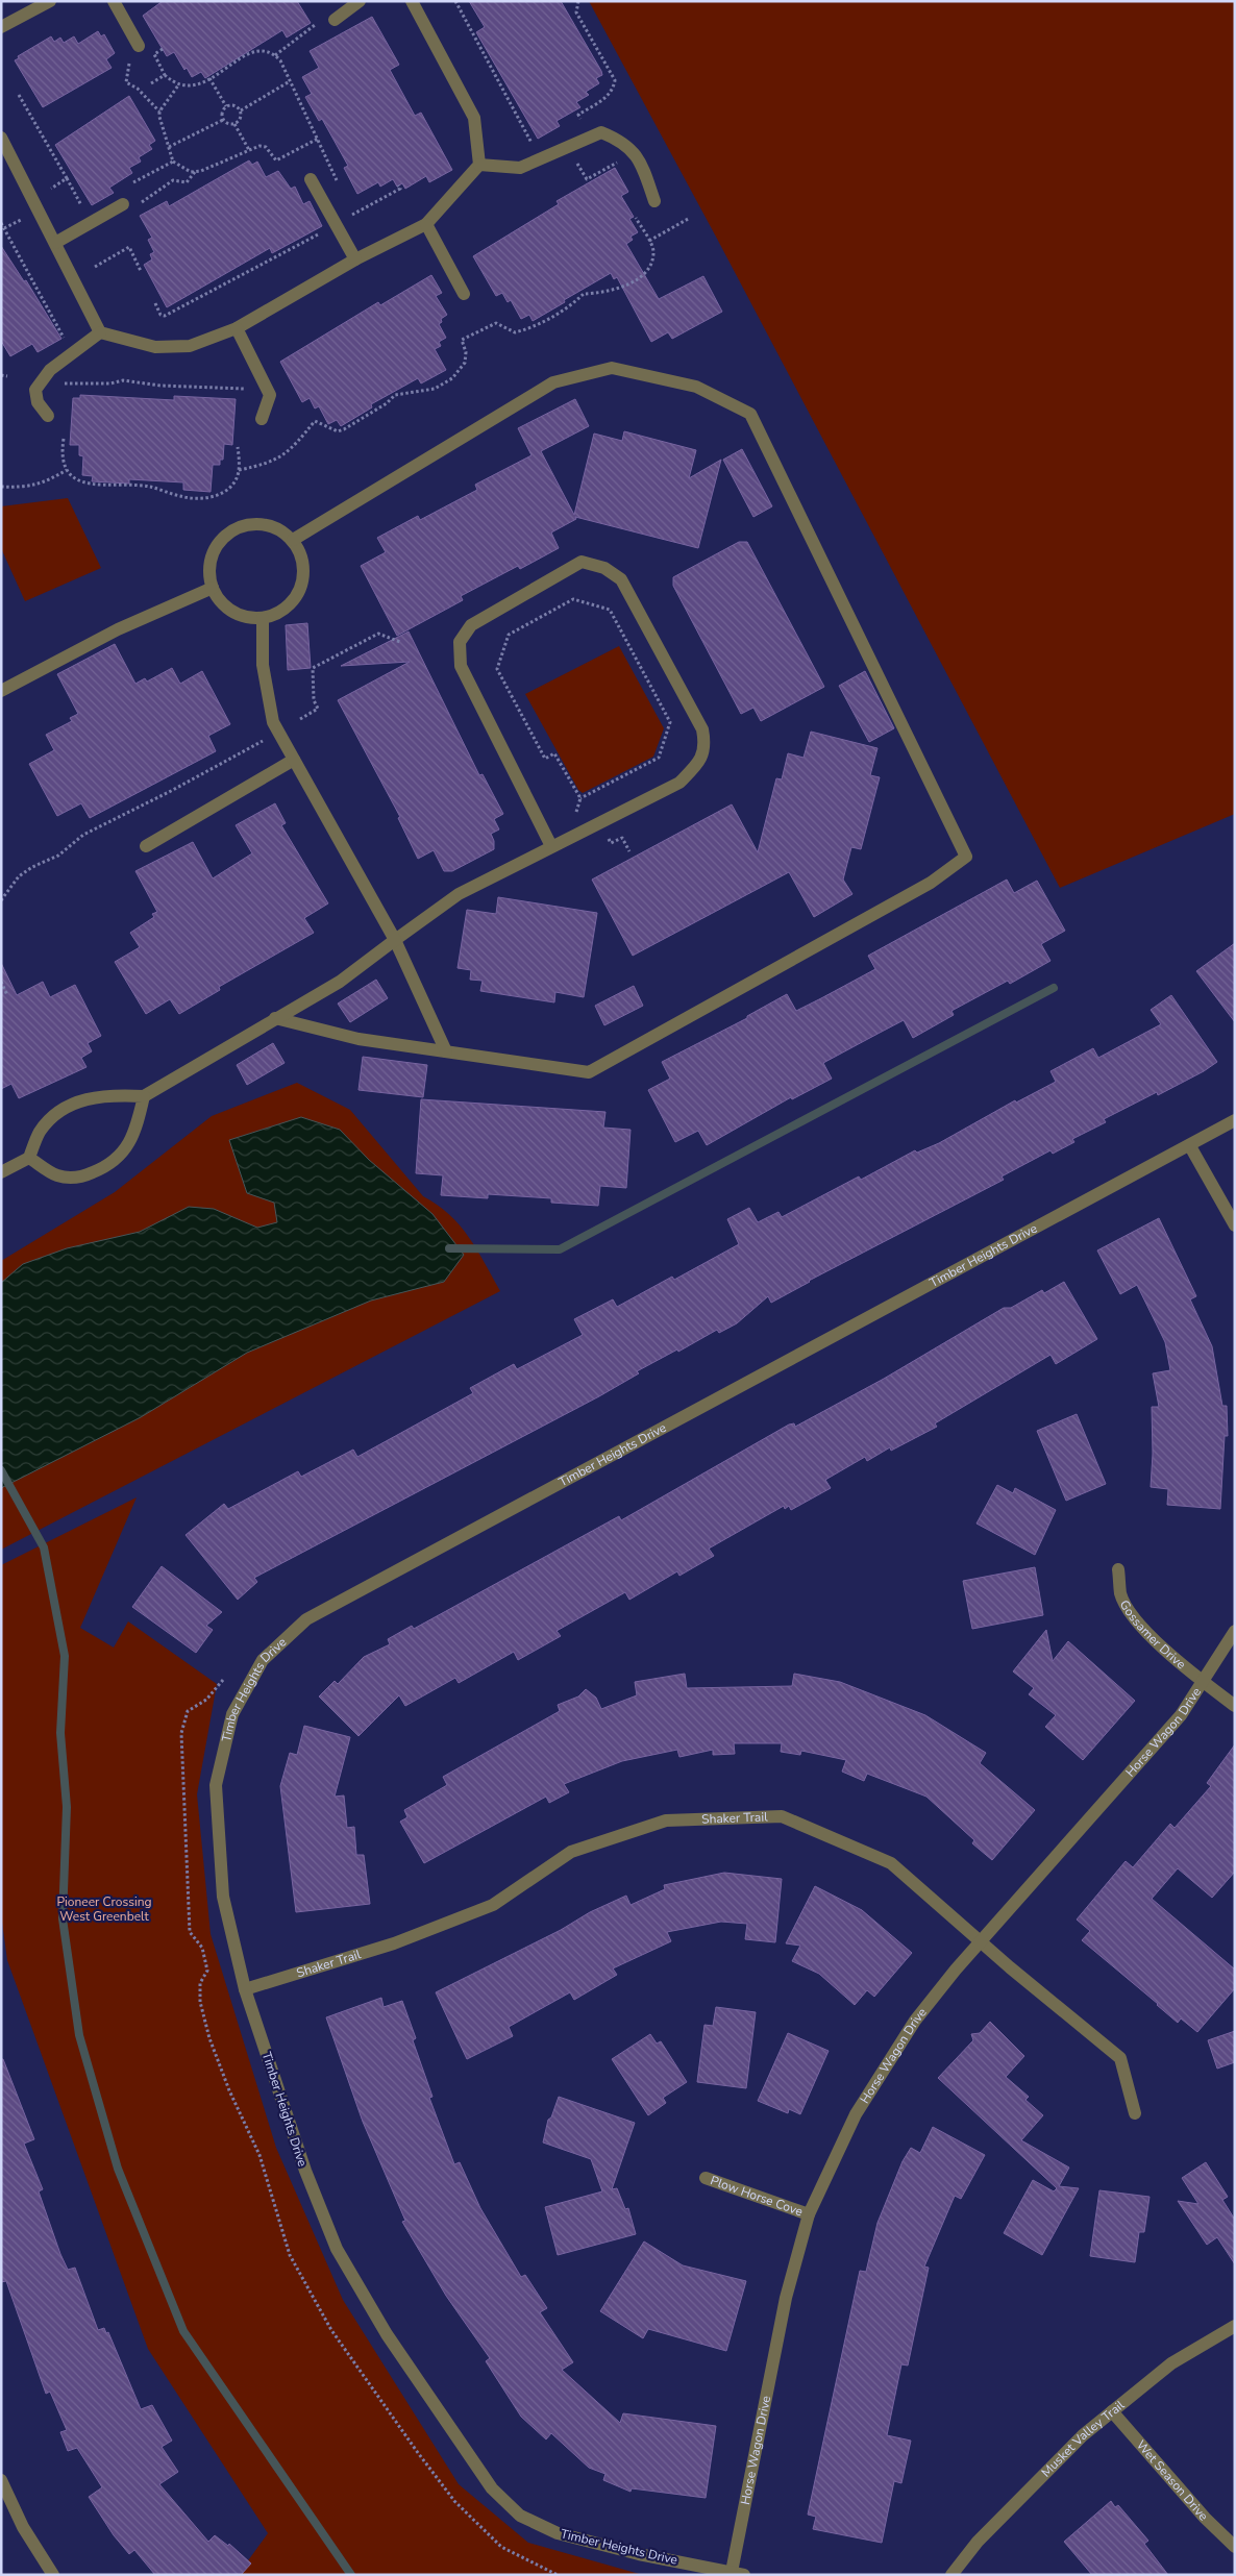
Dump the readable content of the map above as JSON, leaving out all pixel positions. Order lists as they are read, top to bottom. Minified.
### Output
{"streets":{"street":["Timber Heights Drive","Gossamer Drive","Horse Wagon Drive","Shaker Trail","Plow Horse Cove","Musket Valley Trail","Wet Season Drive"]},"crossings":[["Timber Heights Drive","Horse Wagon Drive"],["Timber Heights Drive","Shaker Trail"],["Gossamer Drive","Horse Wagon Drive"],["Horse Wagon Drive","Shaker Trail"],["Horse Wagon Drive","Plow Horse Cove"],["Musket Valley Trail","Wet Season Drive"]],"parks":["Pioneer Crossing West Greenbelt"]}
